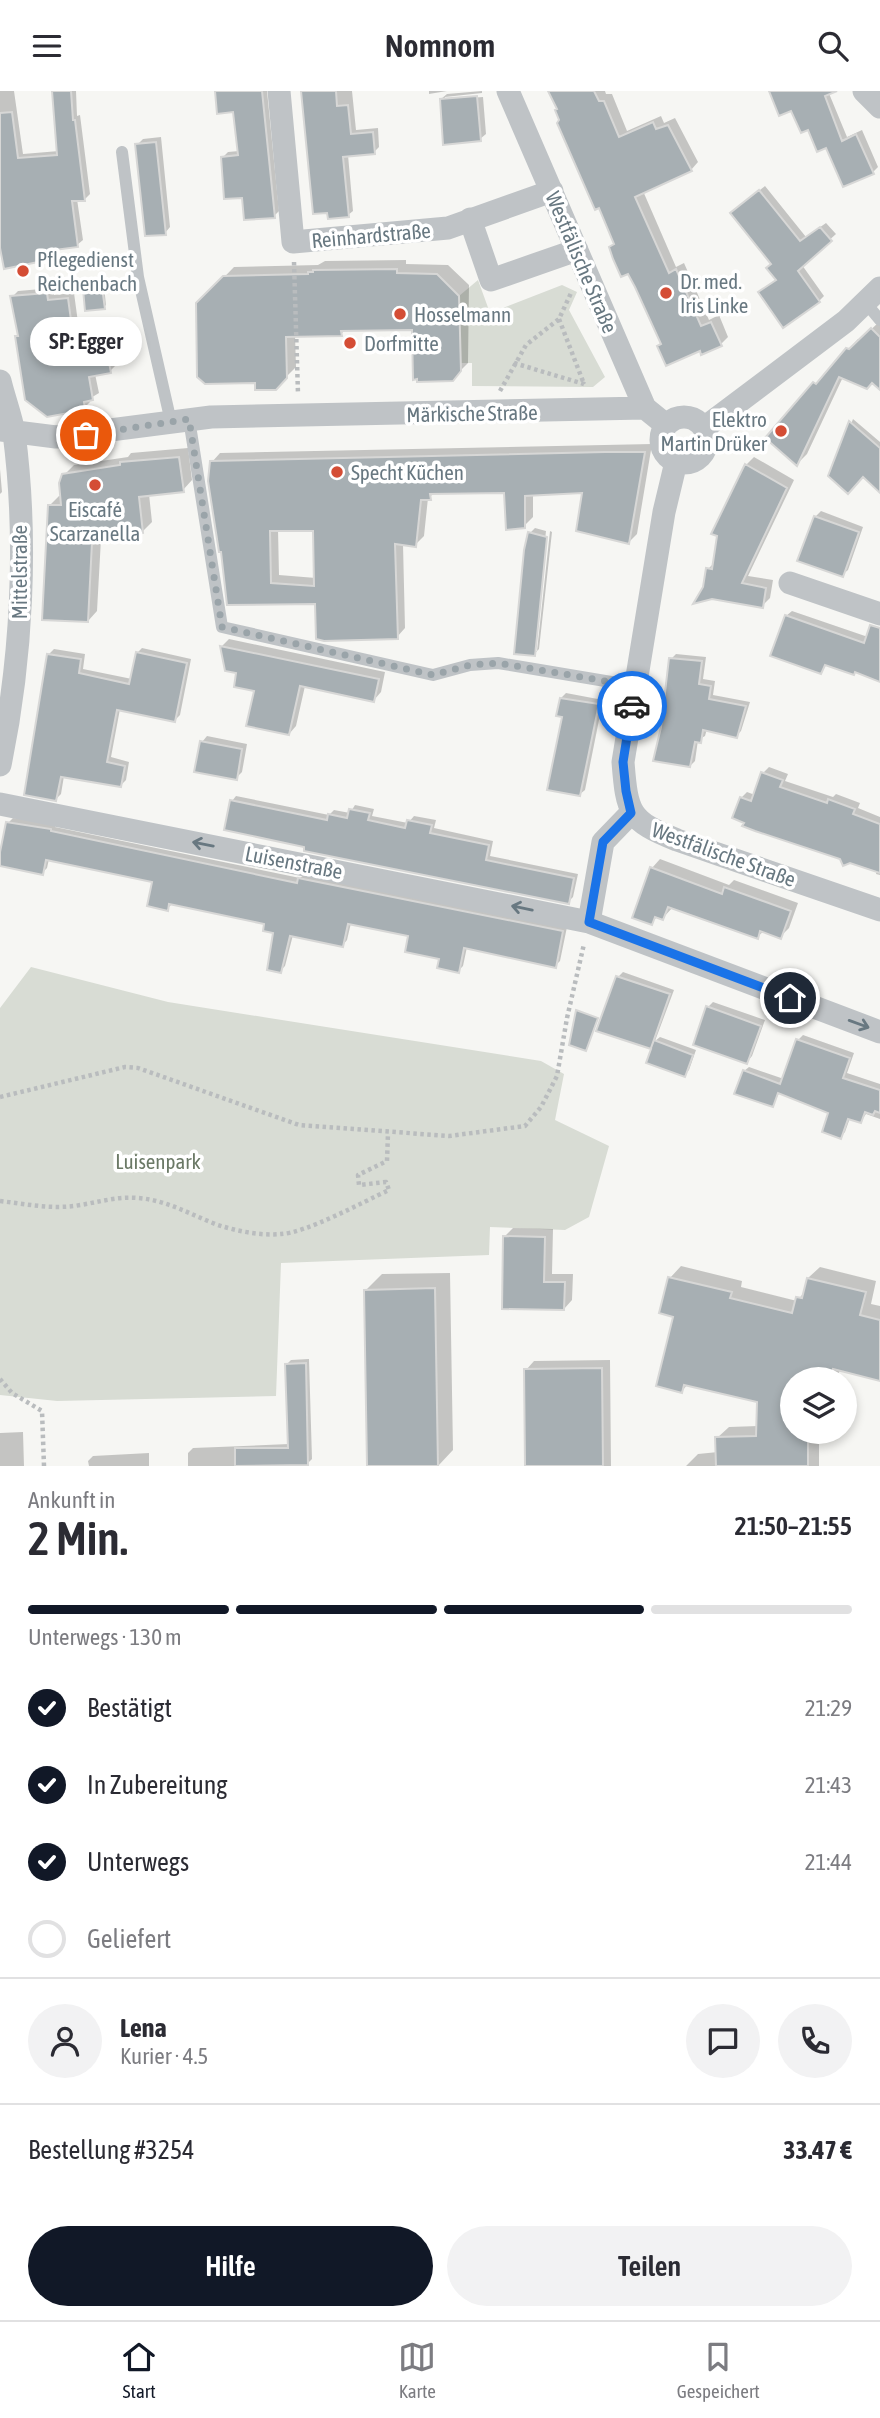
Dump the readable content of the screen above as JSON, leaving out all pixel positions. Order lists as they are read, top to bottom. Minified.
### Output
{"streets":{"street":["Reinhardstraße","Westfälische Straße","Märkische Straße","Mittelstraße","Luisenstraße"]},"crossings":[["Reinhardstraße","Westfälische Straße"],["Westfälische Straße","Märkische Straße"],["Märkische Straße","Mittelstraße"]],"parks":["Luisenpark"],"places":["Pflegedienst Reichenbach","Dr. med. Iris Linke","Hosselmann","Dorfmitte","Elektro Martin Drüker","SP: Egger","Specht Küchen","Eiscafé Scarzanella"],"page":{"header":"Nomnom","bubble":"SP: Egger","heading":["2 Min.","Ankunft in","21:50–21:55"],"panel":["Lena","Kurier · 4.5","Bestellung #3254","33.47 €"],"bar":"Unterwegs · 130 m","list":[["Bestätigt","21:29"],["In Zubereitung","21:43"],["Unterwegs","21:44"],"Geliefert"],"buttons":["Hilfe","Teilen"],"tabs":["Start","Karte","Gespeichert"]}}
